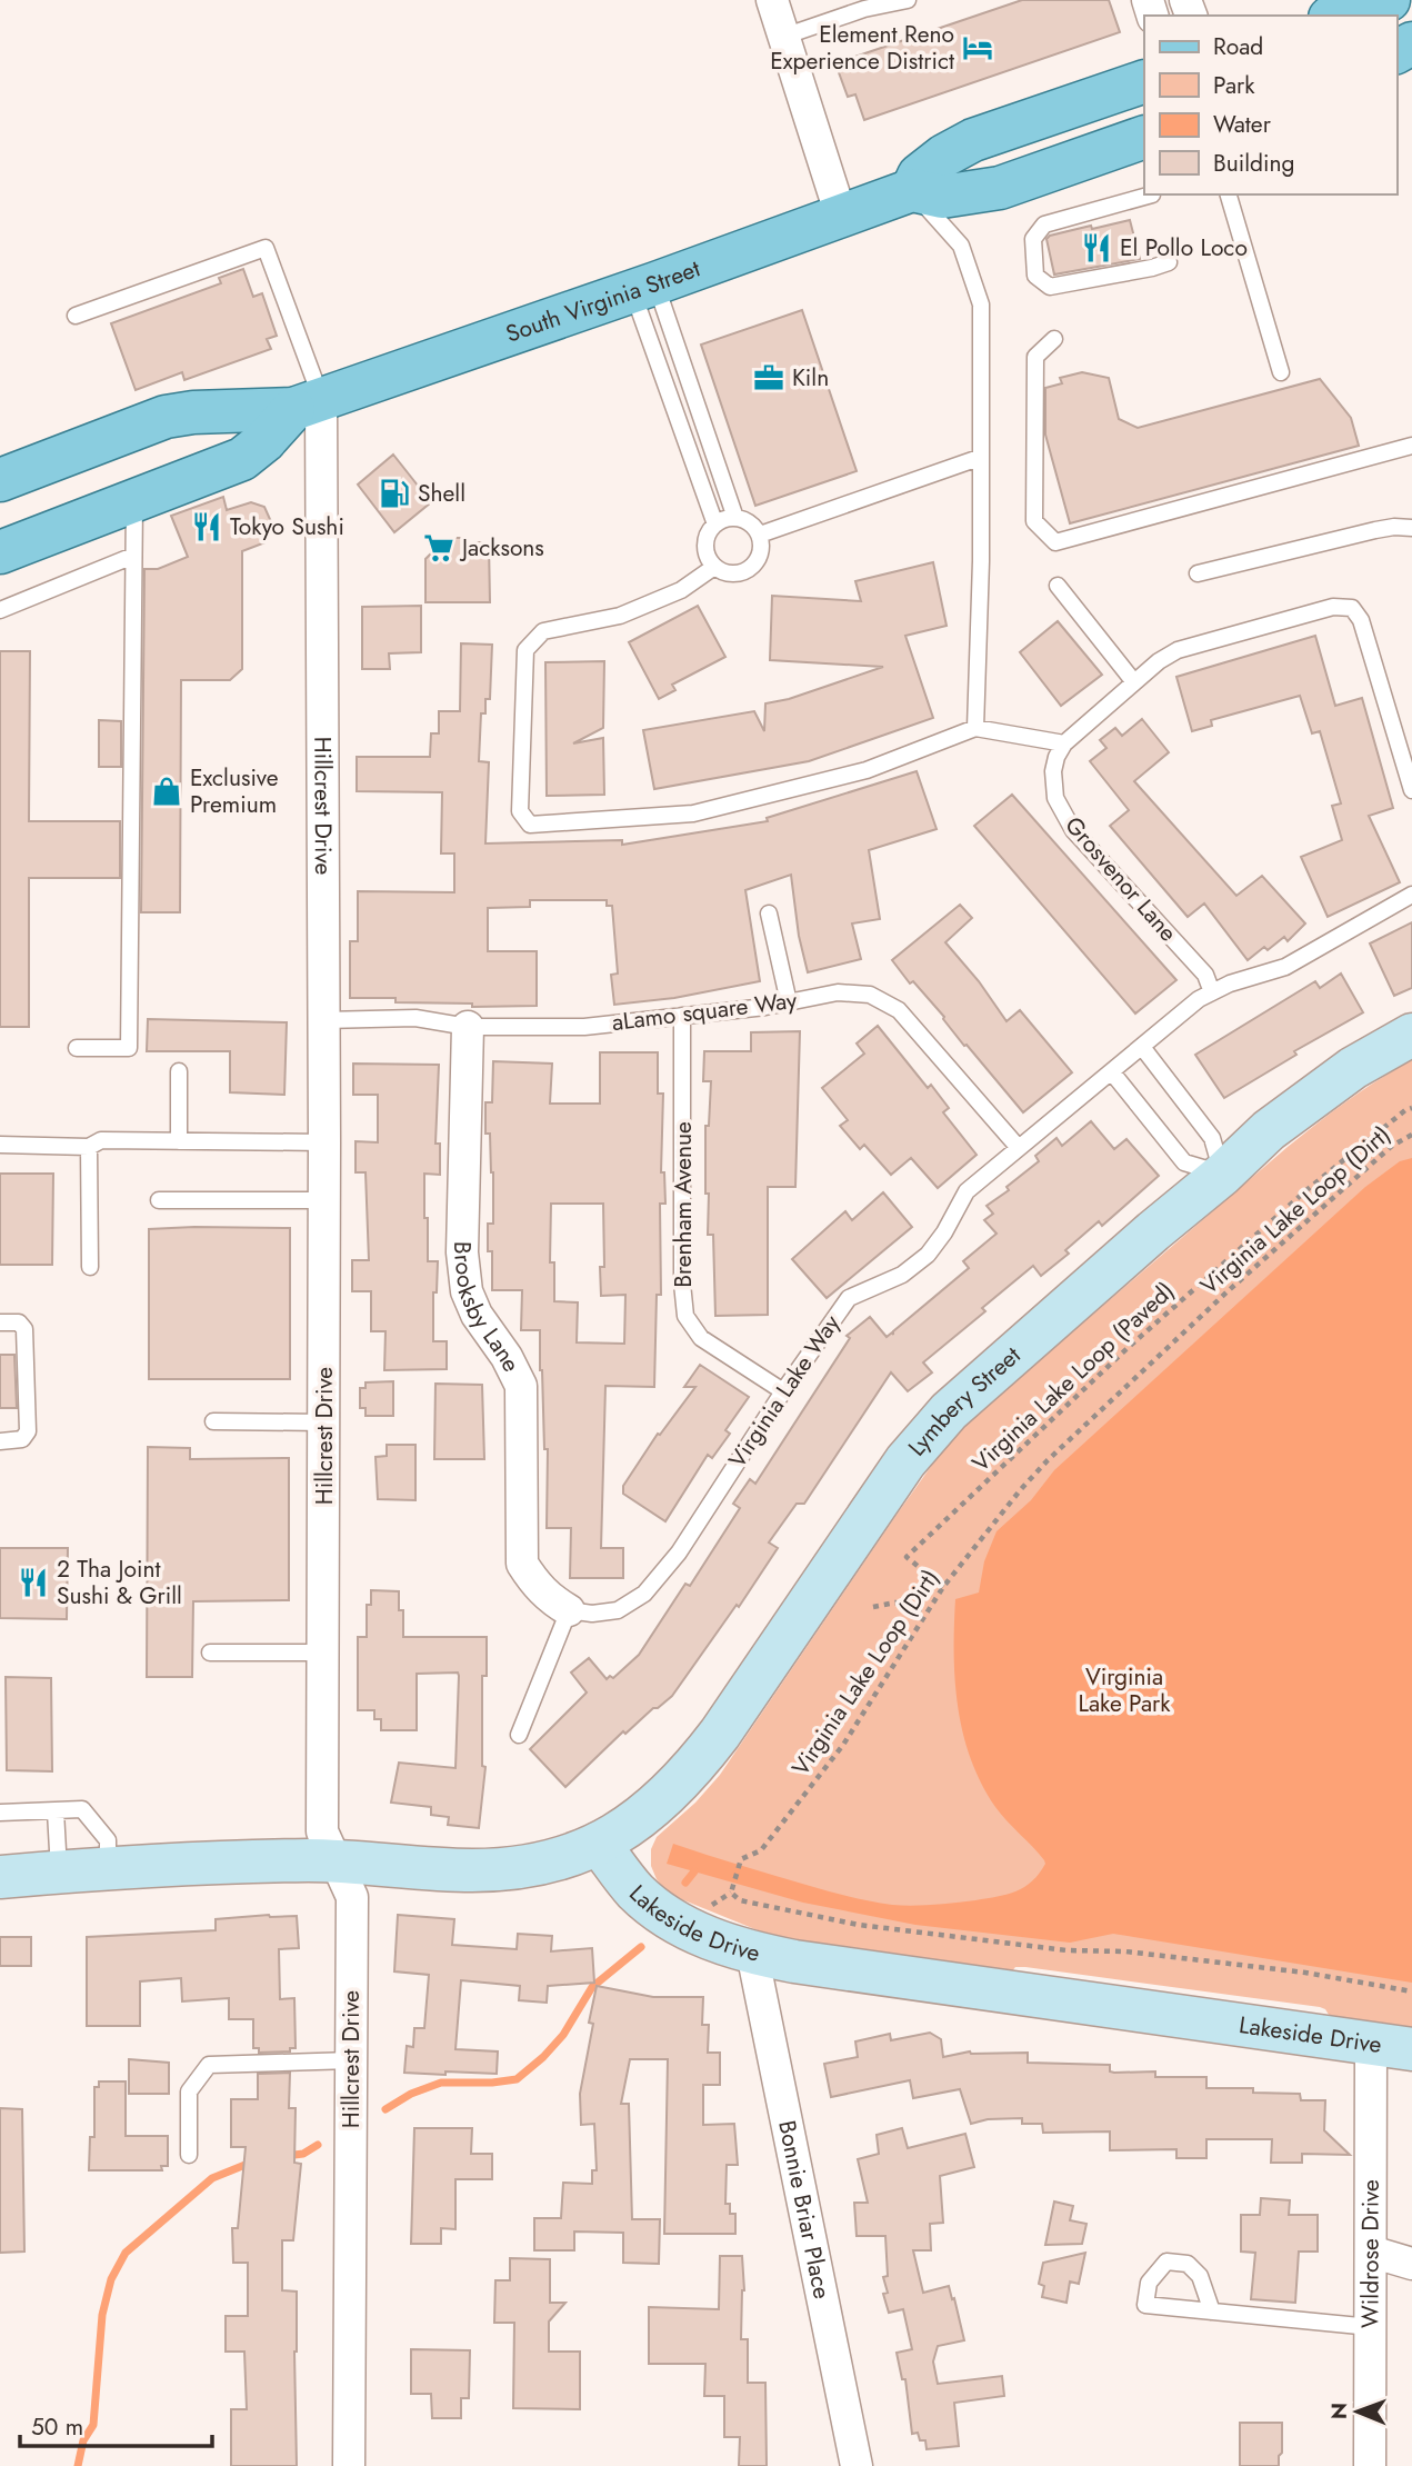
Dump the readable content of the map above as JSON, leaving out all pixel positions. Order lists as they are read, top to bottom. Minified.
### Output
{"streets":{"main road":["South Virginia Street"],"street":["Hillcrest Drive","Brooksby Lane","Lymbery Street","Lakeside Drive","Bonnie Briar Place","Wildrose Drive"],"lane":["Grosvenor Lane","aLamo square Way","Brenham Avenue","Virginia Lake Way"],"path":["Virginia Lake Loop (Dirt)","Virginia Lake Loop (Paved)"]},"crossings":[["South Virginia Street","Hillcrest Drive"],["Hillcrest Drive","aLamo square Way"],["Grosvenor Lane","Virginia Lake Way"],["aLamo square Way","Brenham Avenue"],["aLamo square Way","Brooksby Lane"],["aLamo square Way","Virginia Lake Way"],["Brenham Avenue","Virginia Lake Way"],["Virginia Lake Loop (Dirt)","Virginia Lake Loop (Paved)"],["Brooksby Lane","Virginia Lake Way"],["Lymbery Street","Lakeside Drive"],["Lakeside Drive","Bonnie Briar Place"],["Lakeside Drive","Wildrose Drive"]],"parks":["Virginia Lake Park"],"places":{"hotel":["Element Reno Experience District"],"restaurant":["El Pollo Loco","Tokyo Sushi","2 Tha Joint Sushi & Grill"],"office":["Kiln"],"fuel station":["Shell"],"supermarket":["Jacksons"],"shop":["Exclusive Premium"]},"legend":["Road","Park","Water","Building"],"scale_bar":"50 m","north":"left"}
